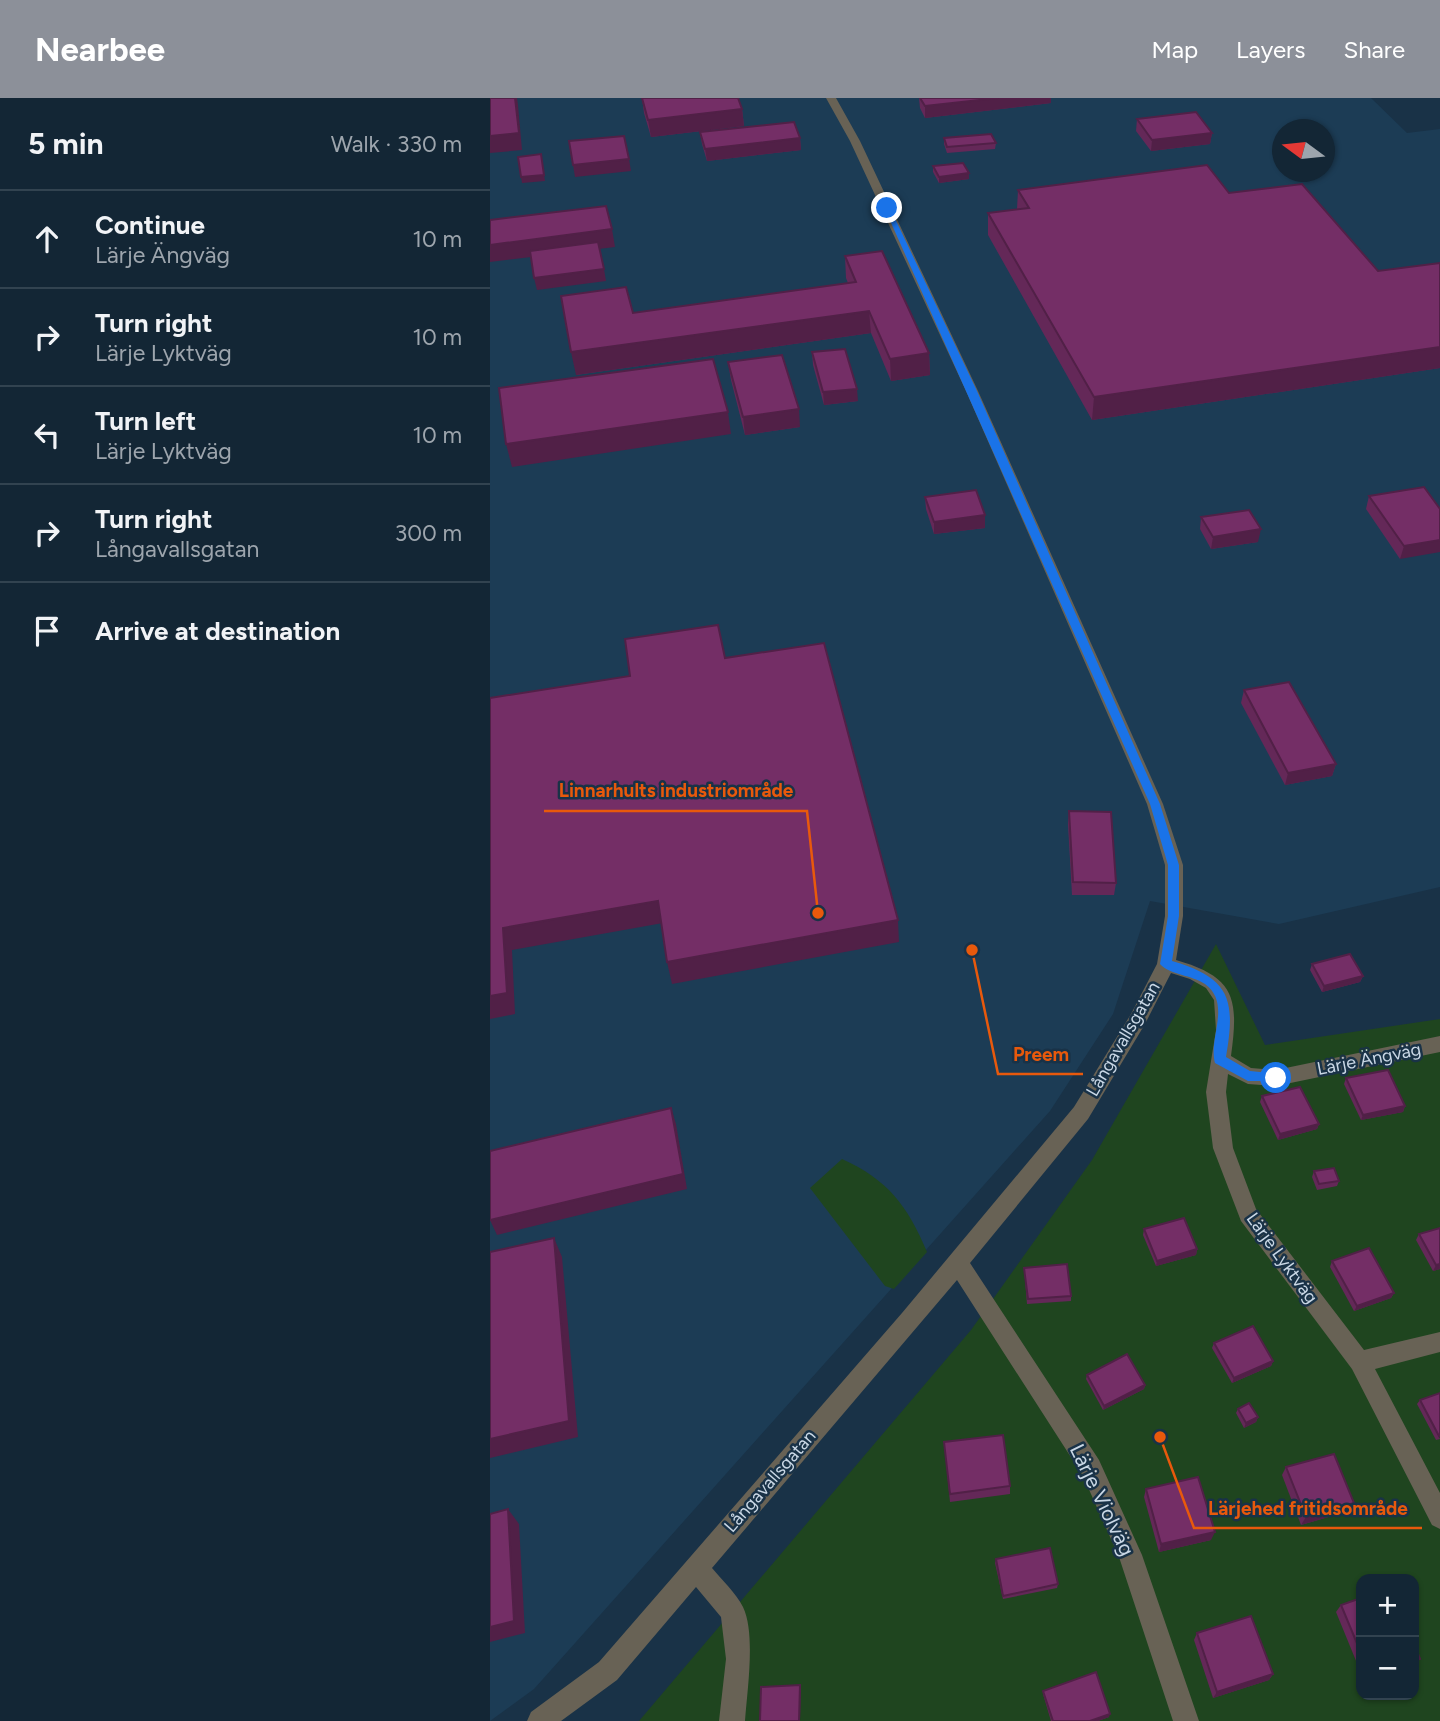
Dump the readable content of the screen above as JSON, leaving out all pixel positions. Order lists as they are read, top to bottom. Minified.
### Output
{"streets":{"street":["Långavallsgatan","Lärje Ängväg","Lärje Lyktväg","Lärje Violväg"]},"crossings":[["Långavallsgatan","Lärje Lyktväg"],["Långavallsgatan","Lärje Violväg"],["Lärje Ängväg","Lärje Lyktväg"]],"places":["Linnarhults industriområde","Preem","Lärjehed fritidsområde"],"north":"left","page":{"header":"Nearbee","nav":["Map","Layers","Share"],"heading":["5 min","Walk · 330 m"],"list":[["Continue","Lärje Ängväg","10 m"],["Turn right","Lärje Lyktväg","10 m"],["Turn left","Lärje Lyktväg","10 m"],["Turn right","Långavallsgatan","300 m"],"Arrive at destination"],"map_buttons":["+","−"]}}
